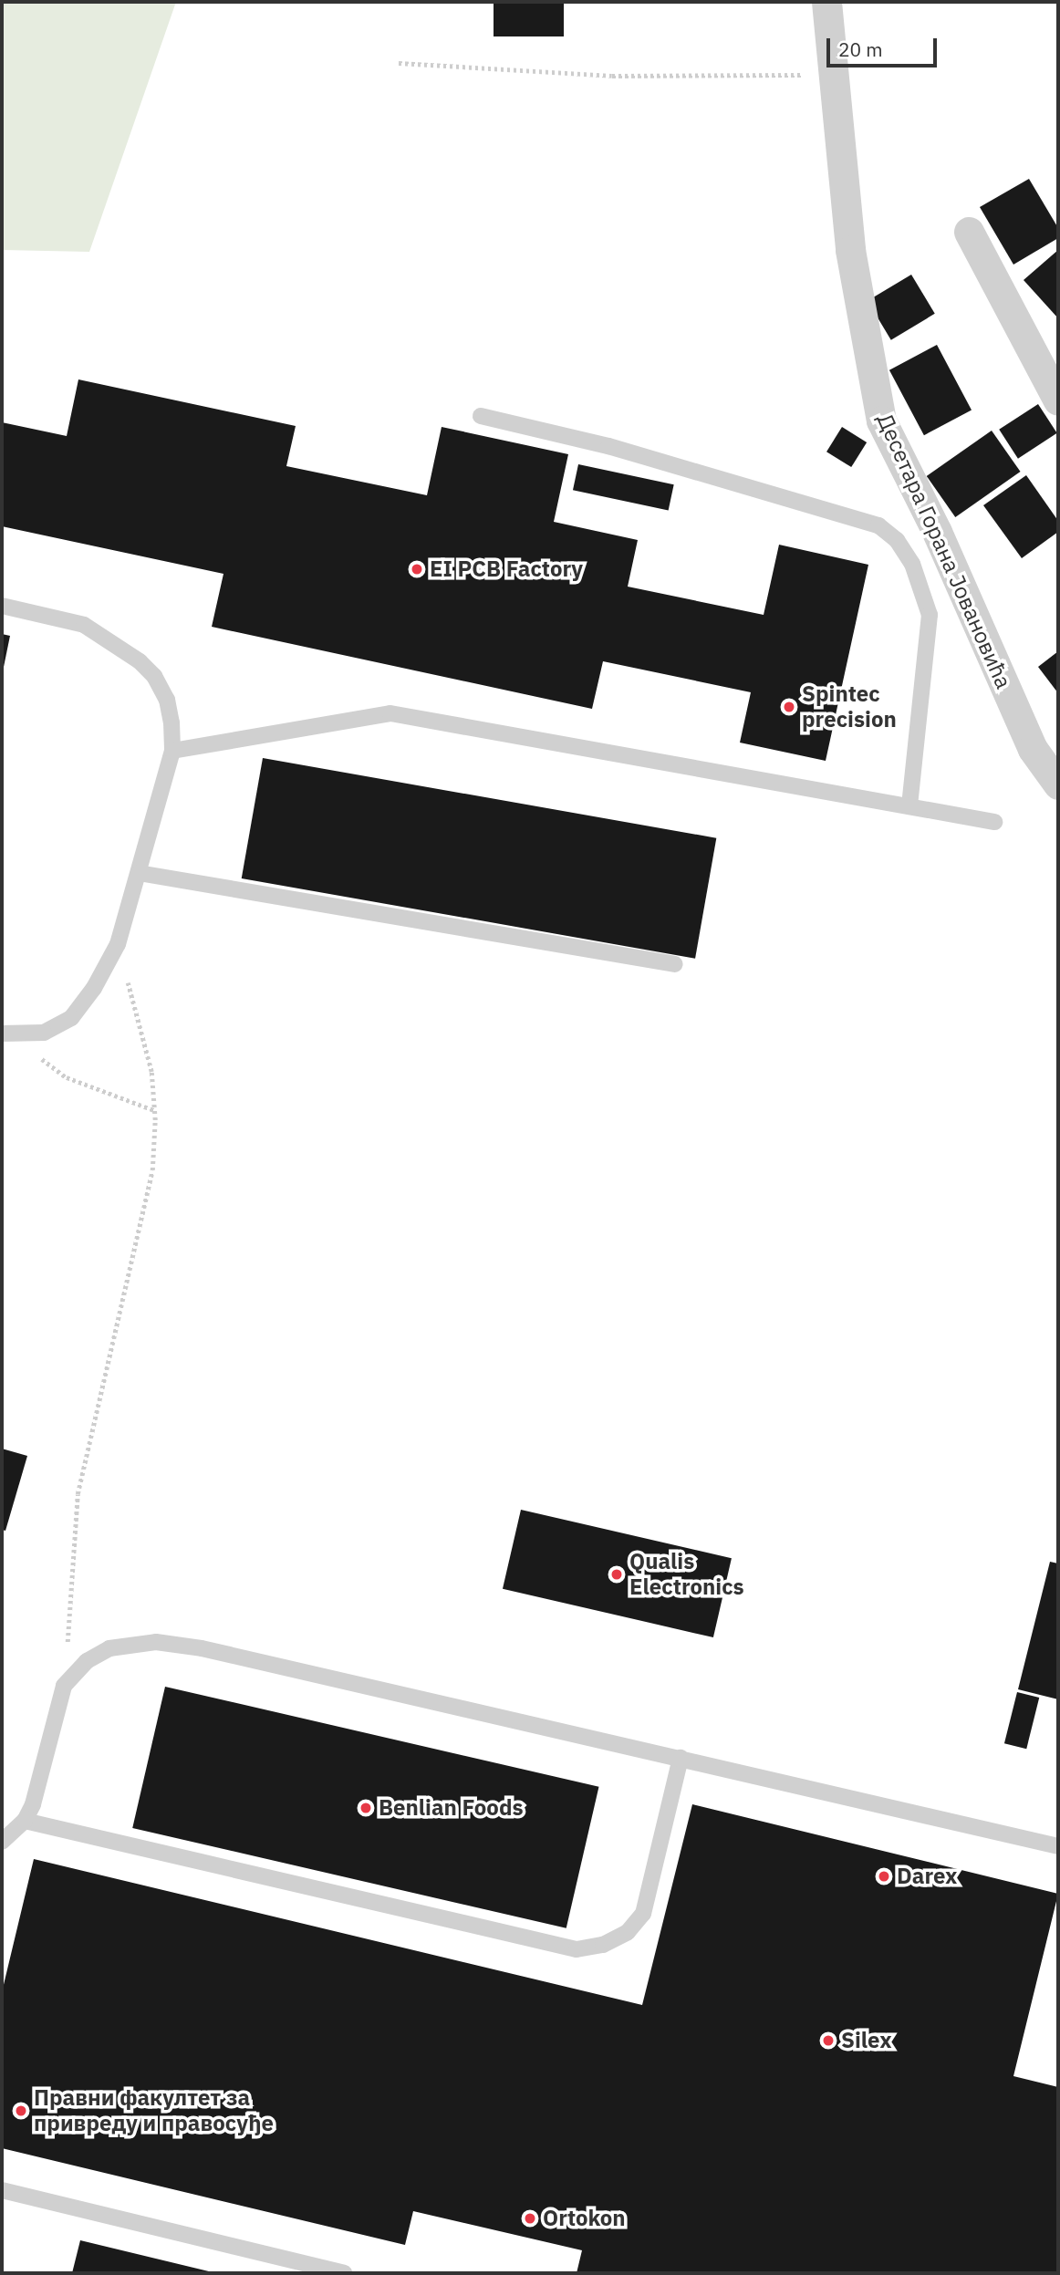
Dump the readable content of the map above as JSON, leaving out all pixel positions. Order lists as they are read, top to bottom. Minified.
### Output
{"streets":{"street":["Десетара Горана Јовановића"]},"places":["EI PCB Factory","Spintec precision","Qualis Electronics","Benlian Foods","Darex","Silex","Правни факултет за привреду и правосуђе","Ortokon"],"scale_bar":"20 m"}
